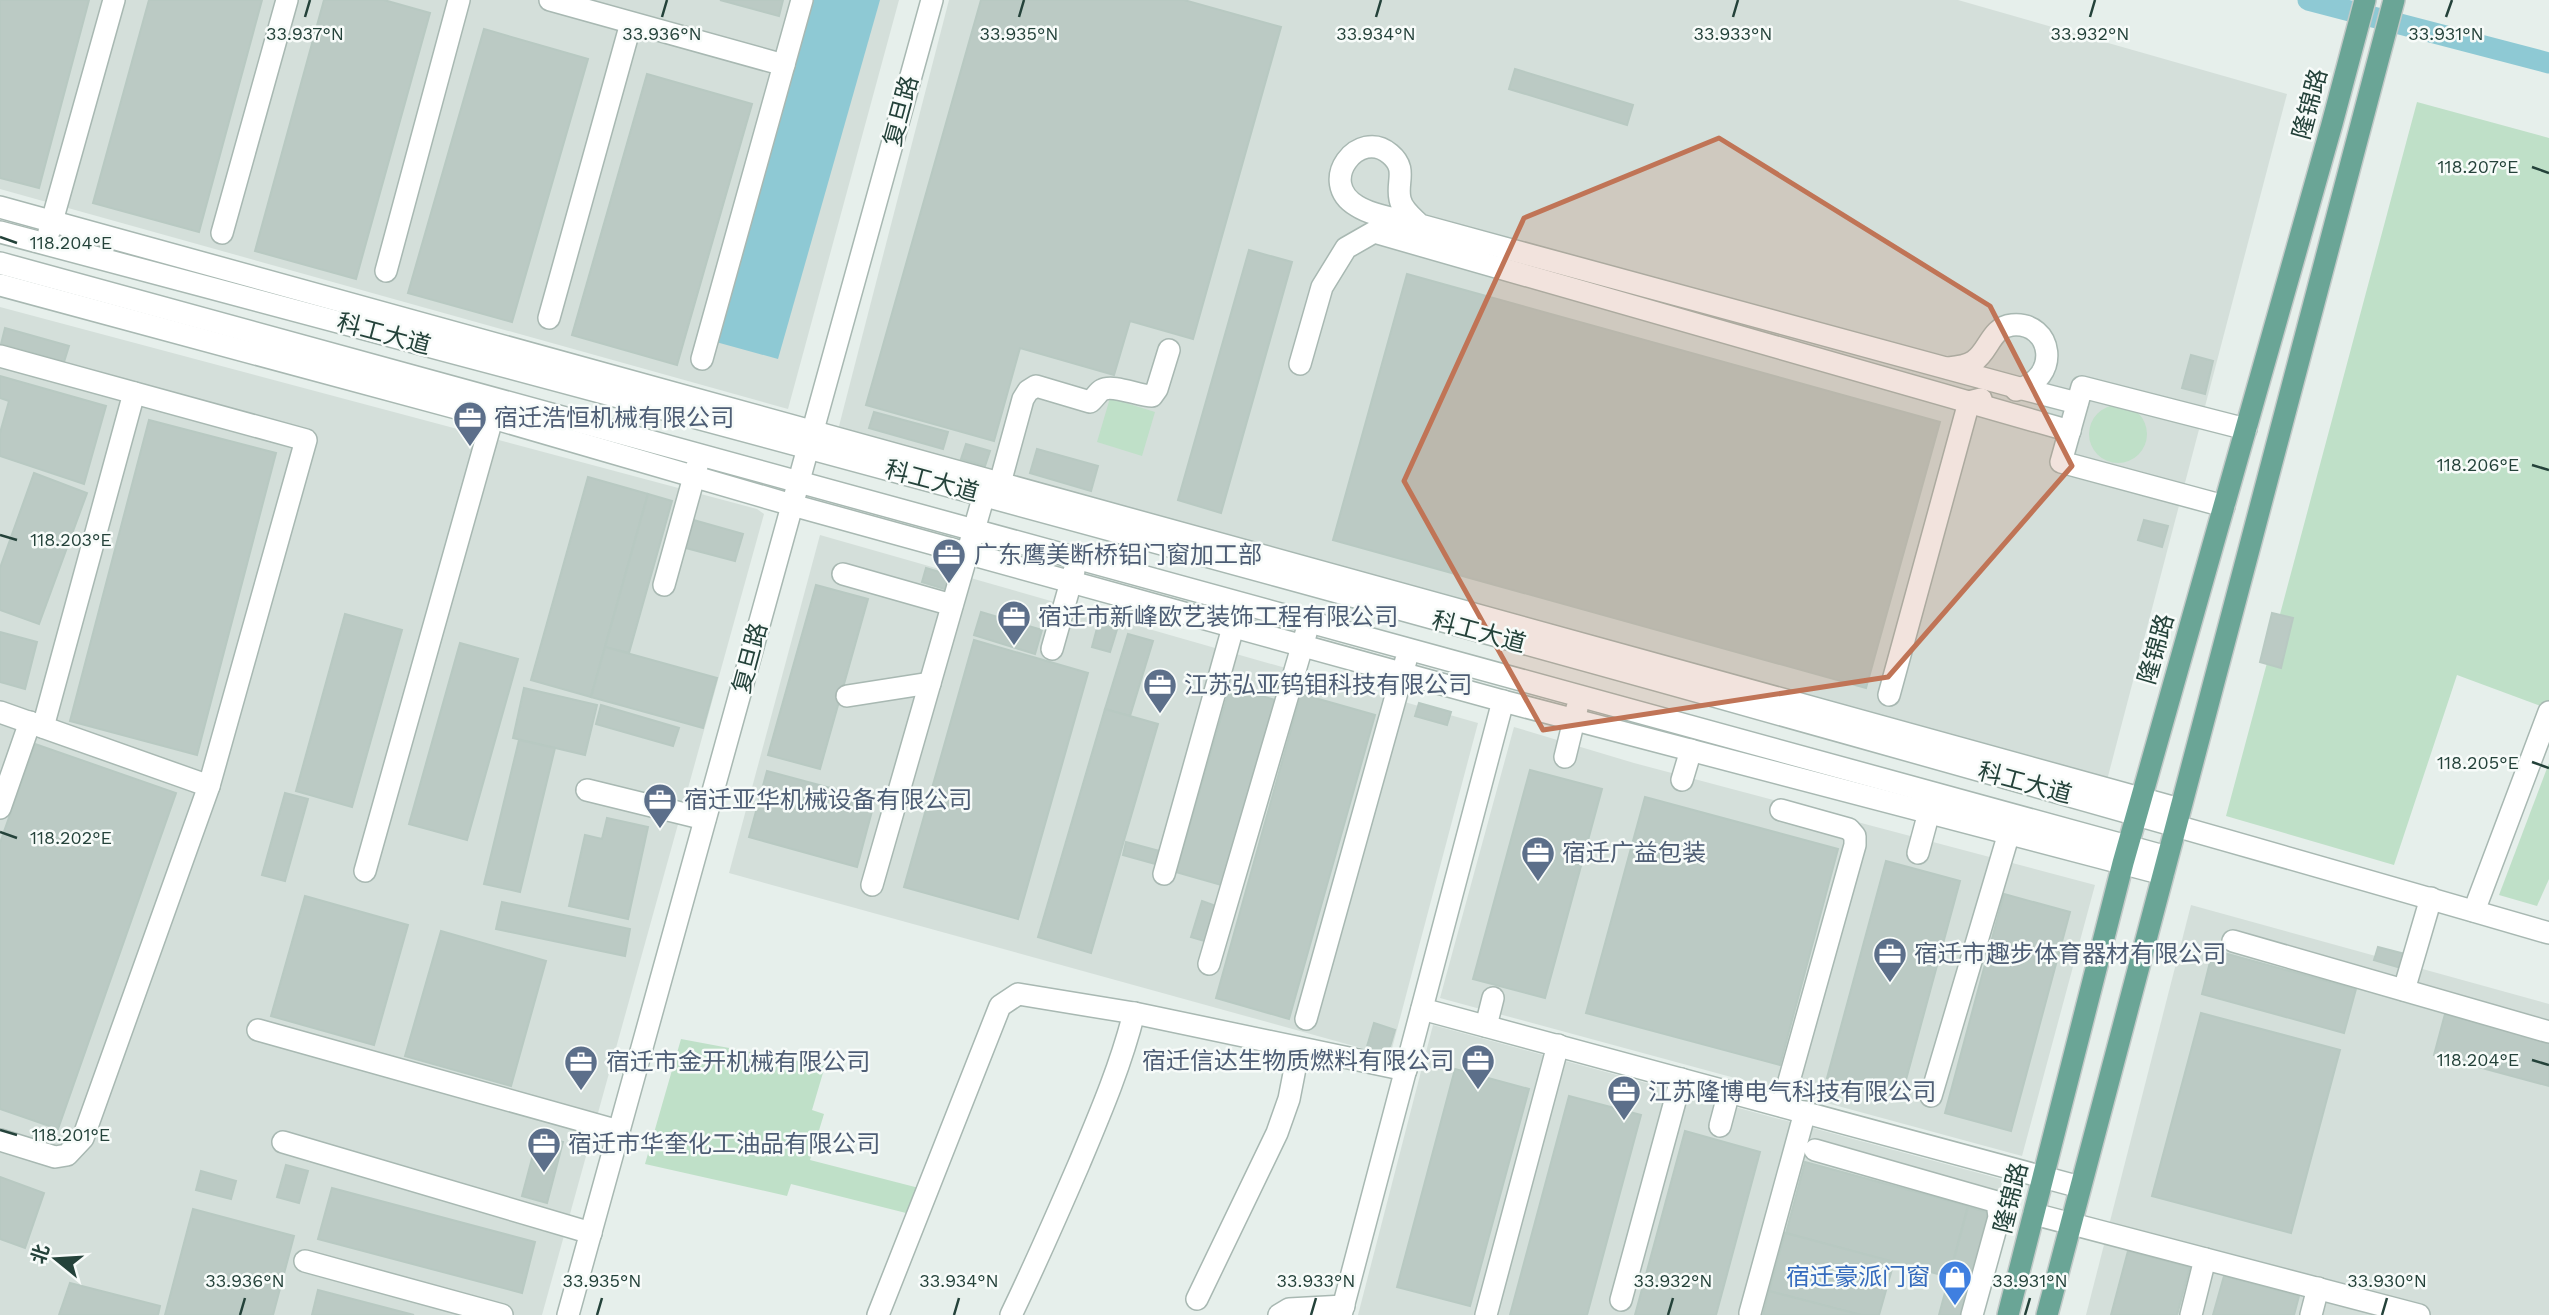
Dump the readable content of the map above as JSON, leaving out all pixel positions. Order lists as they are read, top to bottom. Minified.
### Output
{"streets":{"main road":["隆锦路"],"street":["复旦路","科工大道"]},"crossings":[["隆锦路","科工大道"],["复旦路","科工大道"]],"places":{"office":["宿迁浩恒机械有限公司","广东鹰美断桥铝门窗加工部","宿迁市新峰欧艺装饰工程有限公司","江苏弘亚钨钼科技有限公司","宿迁亚华机械设备有限公司","宿迁广益包装","宿迁市趣步体育器材有限公司","宿迁信达生物质燃料有限公司","宿迁市金开机械有限公司","江苏隆博电气科技有限公司","宿迁市华奎化工油品有限公司"],"shop":["宿迁豪派门窗"]},"north":"left","coordinates":["33.937°N","33.936°N","33.935°N","33.934°N","33.933°N","33.932°N","33.931°N","118.207°E","118.204°E","118.206°E","118.203°E","118.205°E","118.202°E","118.201°E","33.930°N"]}
